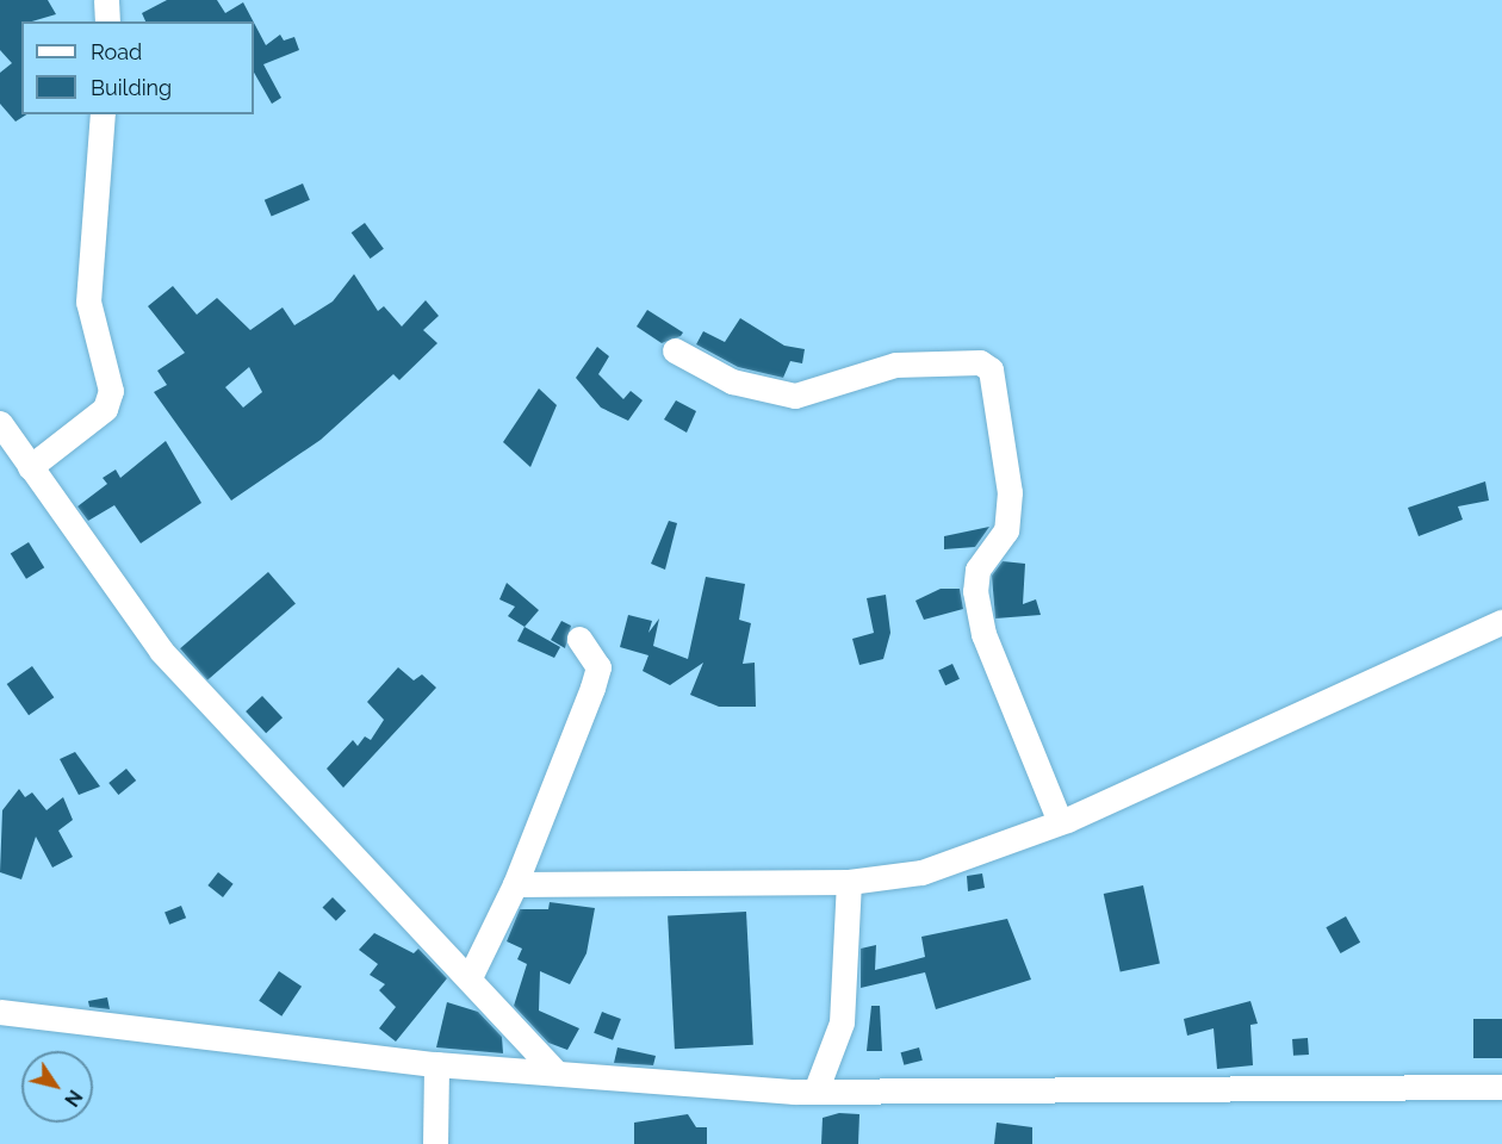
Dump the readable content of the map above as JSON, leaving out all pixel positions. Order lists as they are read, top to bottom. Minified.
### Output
{"legend":["Road","Building"],"north":"bottom right"}
